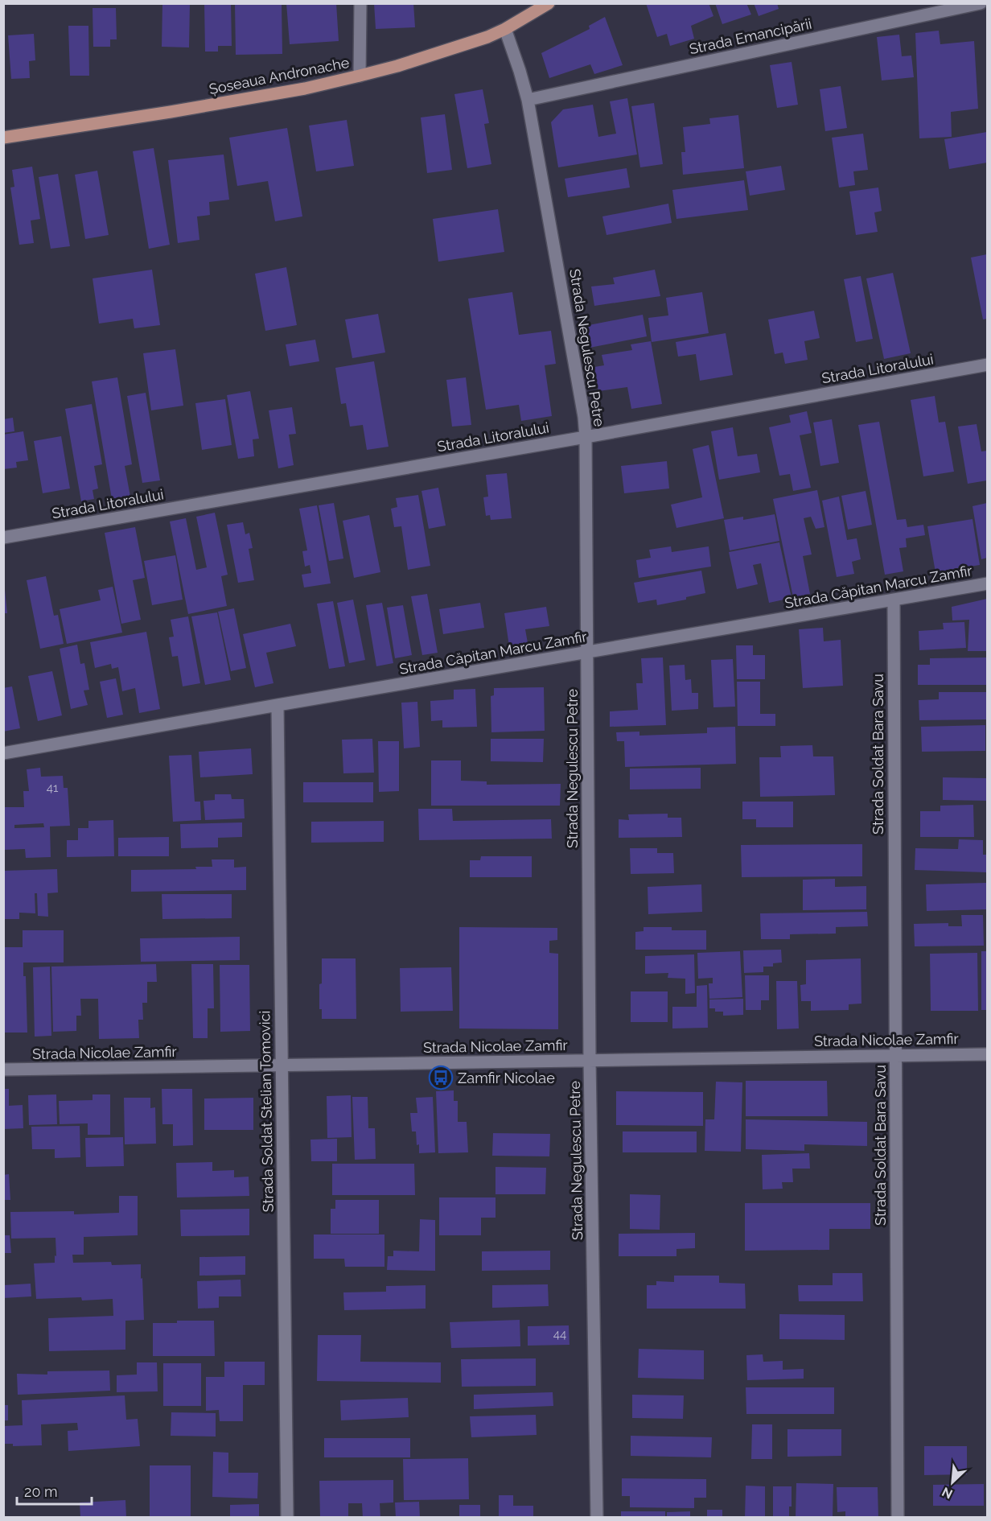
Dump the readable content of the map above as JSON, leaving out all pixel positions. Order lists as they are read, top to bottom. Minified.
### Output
{"streets":{"main road":["Șoseaua Andronache"],"street":["Strada Emancipării","Strada Negulescu Petre","Strada Litoralului","Strada Căpitan Marcu Zamfir","Strada Soldat Bara Savu","Strada Nicolae Zamfir","Strada Soldat Stelian Tomovici"]},"crossings":[["Strada Emancipării","Strada Negulescu Petre"],["Șoseaua Andronache","Strada Negulescu Petre"],["Strada Negulescu Petre","Strada Litoralului"],["Strada Negulescu Petre","Strada Căpitan Marcu Zamfir"],["Strada Negulescu Petre","Strada Nicolae Zamfir"],["Strada Căpitan Marcu Zamfir","Strada Soldat Bara Savu"],["Strada Căpitan Marcu Zamfir","Strada Soldat Stelian Tomovici"],["Strada Soldat Bara Savu","Strada Nicolae Zamfir"],["Strada Nicolae Zamfir","Strada Soldat Stelian Tomovici"]],"places":{"bus stop":["Zamfir Nicolae"]},"house_numbers":["41","44"],"scale_bar":"20 m","north":"bottom left"}
